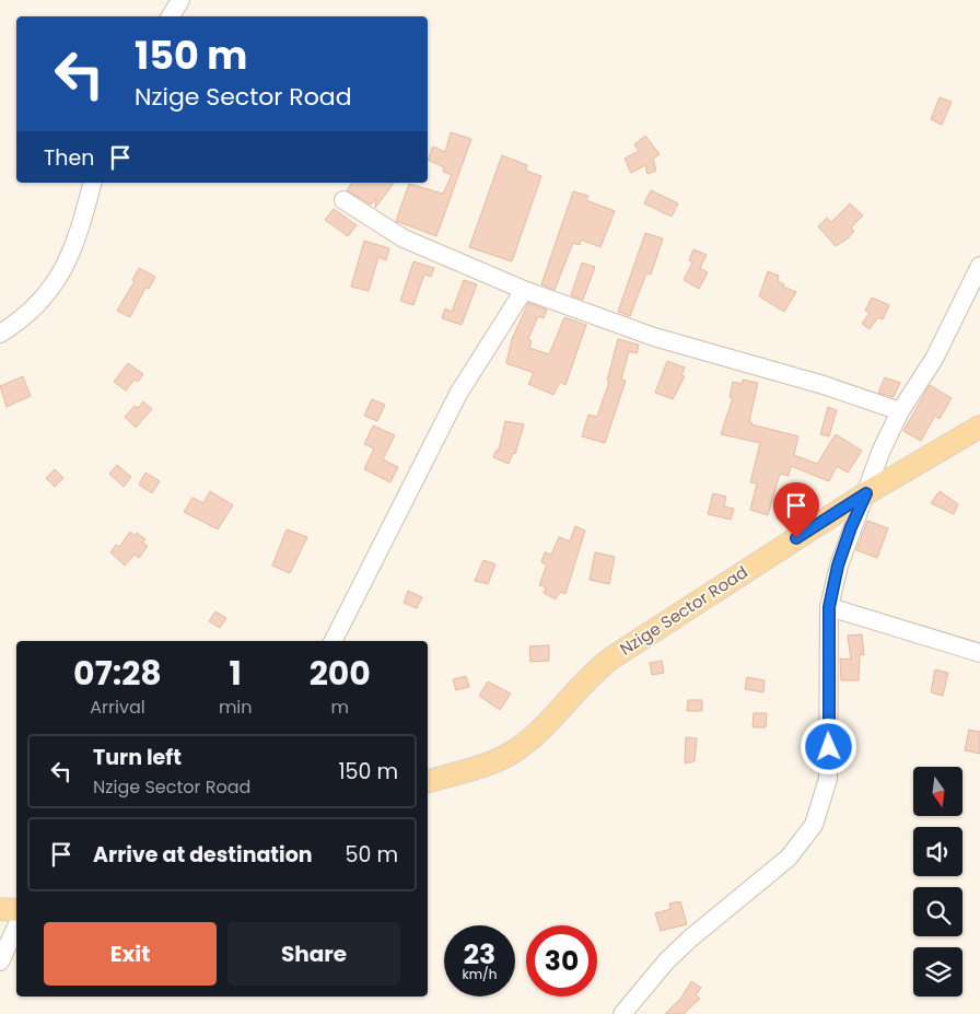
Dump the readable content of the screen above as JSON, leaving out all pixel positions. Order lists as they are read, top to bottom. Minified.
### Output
{"streets":{"main road":["Nzige Sector Road"]},"north":"bottom","page":{"turn":["150 m","Nzige Sector Road"],"then":"Then","eta":["07:28","Arrival","1","min","200","m"],"list":[{"name":"Turn left","note":"Nzige Sector Road","value":"150 m"},{"name":"Arrive at destination","value":"50 m"}],"buttons":["Exit","Share"],"speed":"23 km/h","limit":"30"}}
